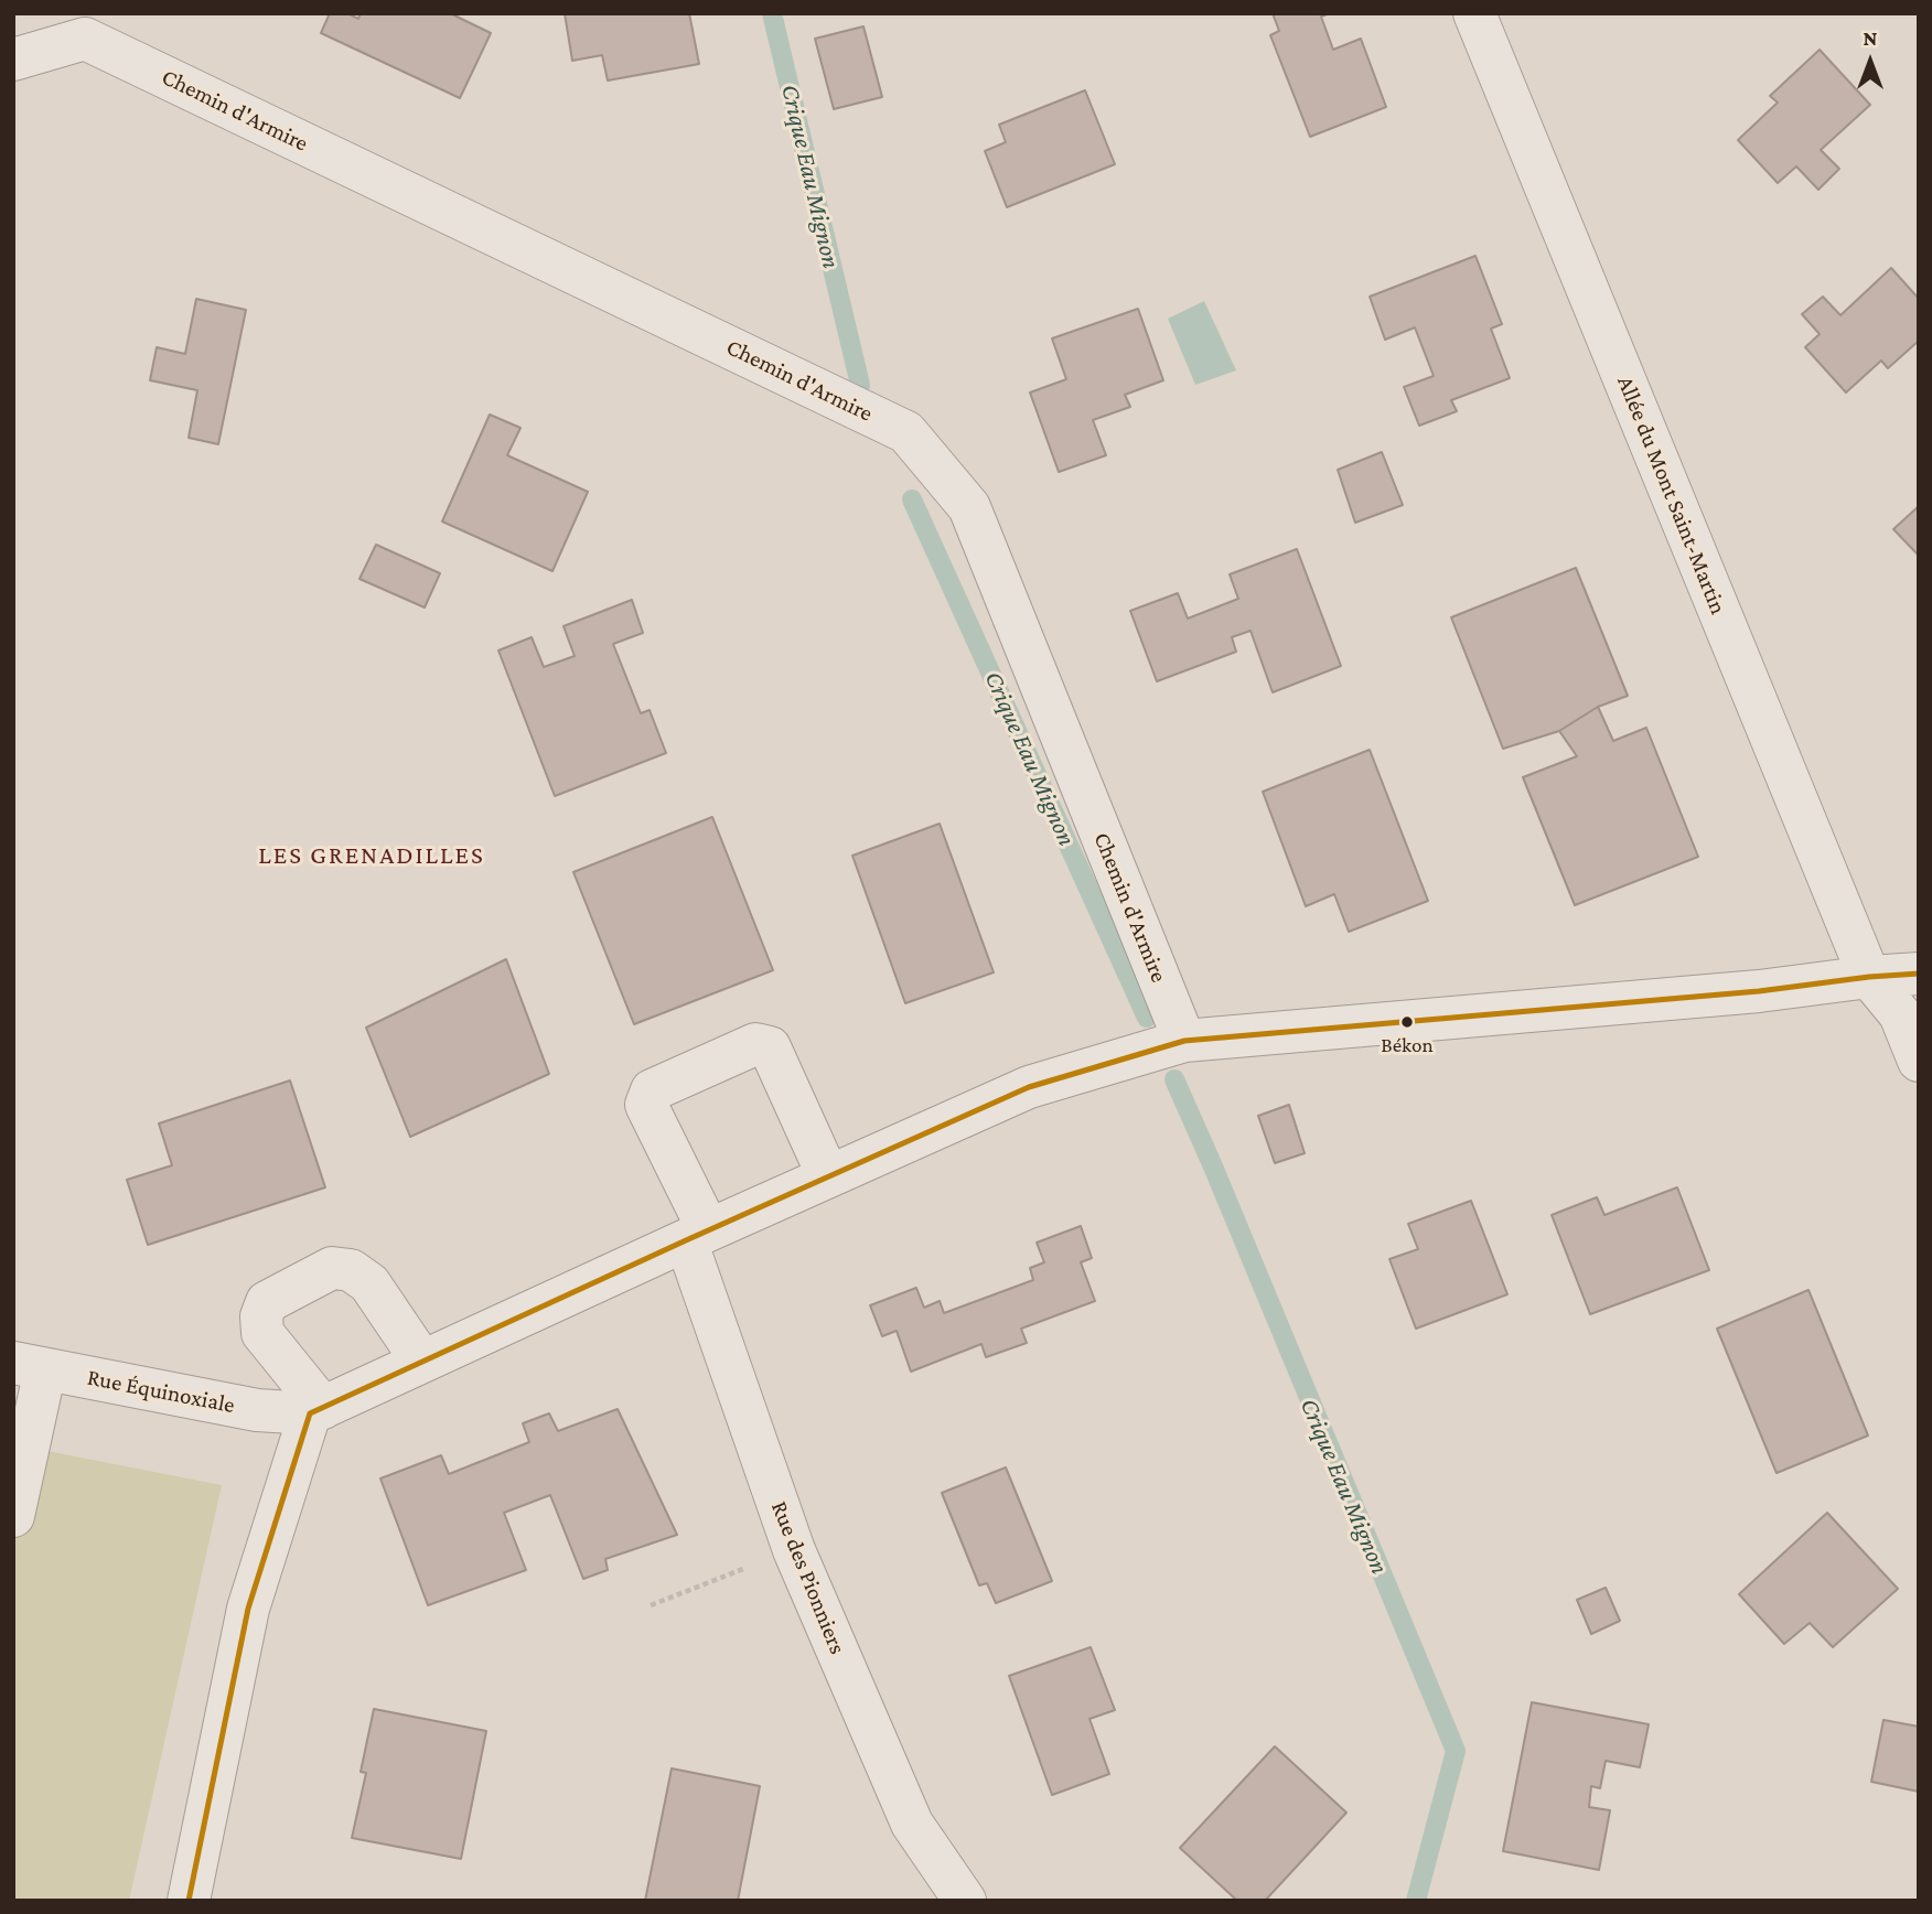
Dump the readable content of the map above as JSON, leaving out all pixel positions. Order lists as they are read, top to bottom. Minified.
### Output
{"streets":{"street":["Chemin d'Armire","Allée du Mont Saint-Martin","Rue Équinoxiale","Rue des Pionniers"]},"districts":["LES GRENADILLES"],"water":["Crique Eau Mignon"],"places":["Békon"],"north":"top"}
